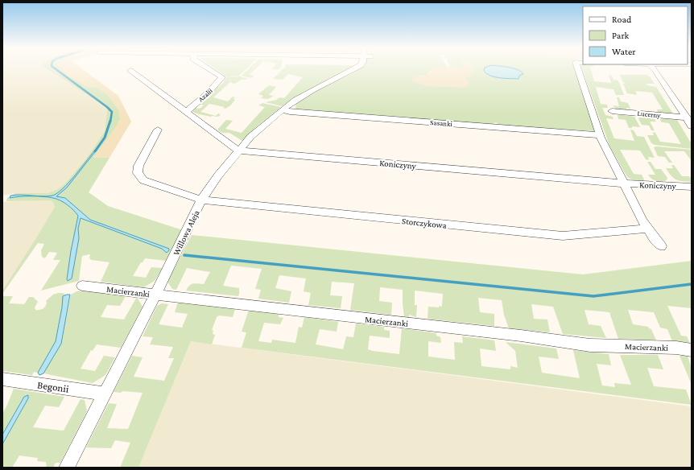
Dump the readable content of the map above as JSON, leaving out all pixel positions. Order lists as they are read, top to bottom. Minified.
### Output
{"streets":{"street":["Azalii","Lucerny","Sasanki","Koniczyny","Storczykowa","Willowa Aleja","Macierzanki","Begonii"]},"crossings":[["Sasanki","Willowa Aleja"],["Koniczyny","Willowa Aleja"],["Storczykowa","Willowa Aleja"],["Willowa Aleja","Macierzanki"],["Willowa Aleja","Begonii"]],"legend":["Road","Park","Water"]}
